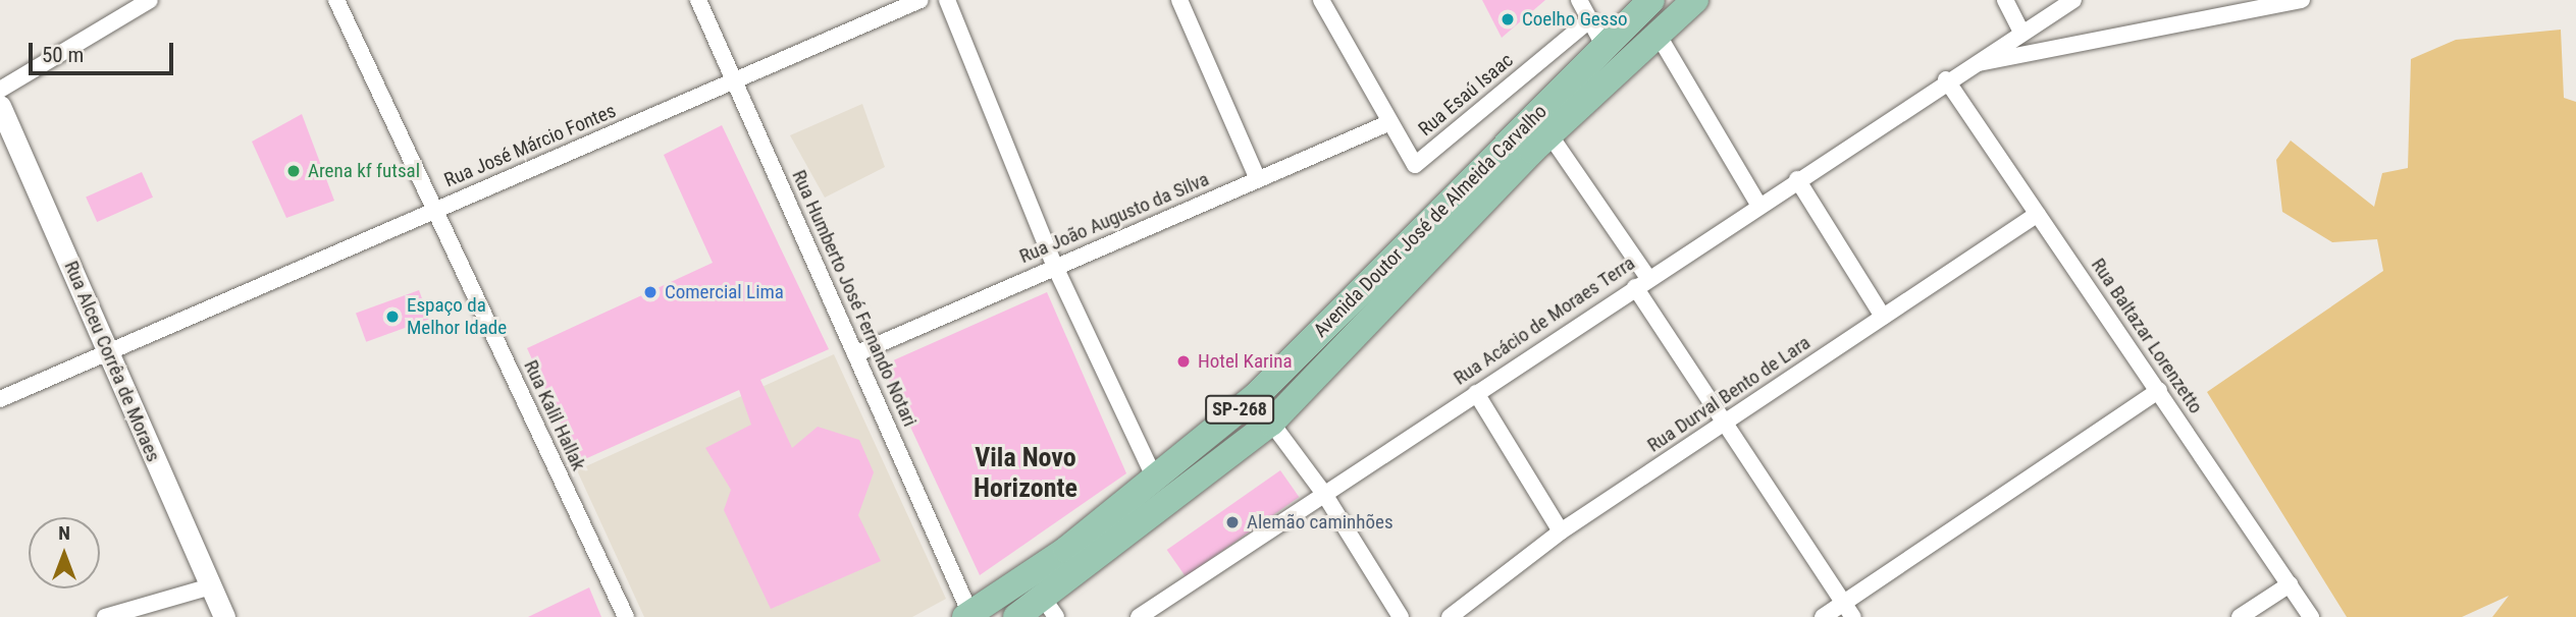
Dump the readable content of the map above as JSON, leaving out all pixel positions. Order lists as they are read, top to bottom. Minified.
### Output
{"streets":{"main road":["Avenida Doutor José de Almeida Carvalho","SP-268"],"street":["Rua Esaú Isaac","Rua José Márcio Fontes","Rua João Augusto da Silva","Rua Humberto José Fernando Notari","Rua Acácio de Moraes Terra","Rua Baltazar Lorenzetto","Rua Alceu Corrêa de Moraes","Rua Durval Bento de Lara","Rua Kalil Hallak"]},"crossings":[["Rua Esaú Isaac","Rua João Augusto da Silva"],["Rua José Márcio Fontes","Rua Humberto José Fernando Notari"],["Rua José Márcio Fontes","Rua Alceu Corrêa de Moraes"],["Rua José Márcio Fontes","Rua Kalil Hallak"],["Rua João Augusto da Silva","Rua Humberto José Fernando Notari"],["Avenida Doutor José de Almeida Carvalho","Rua Humberto José Fernando Notari"],["Rua Acácio de Moraes Terra","Rua Baltazar Lorenzetto"],["Rua Baltazar Lorenzetto","Rua Durval Bento de Lara"]],"districts":["Vila Novo Horizonte"],"places":["Coelho Gesso","Arena kf futsal","Comercial Lima","Espaço da Melhor Idade","Hotel Karina","Alemão caminhões"],"scale_bar":"50 m","north":"top"}
